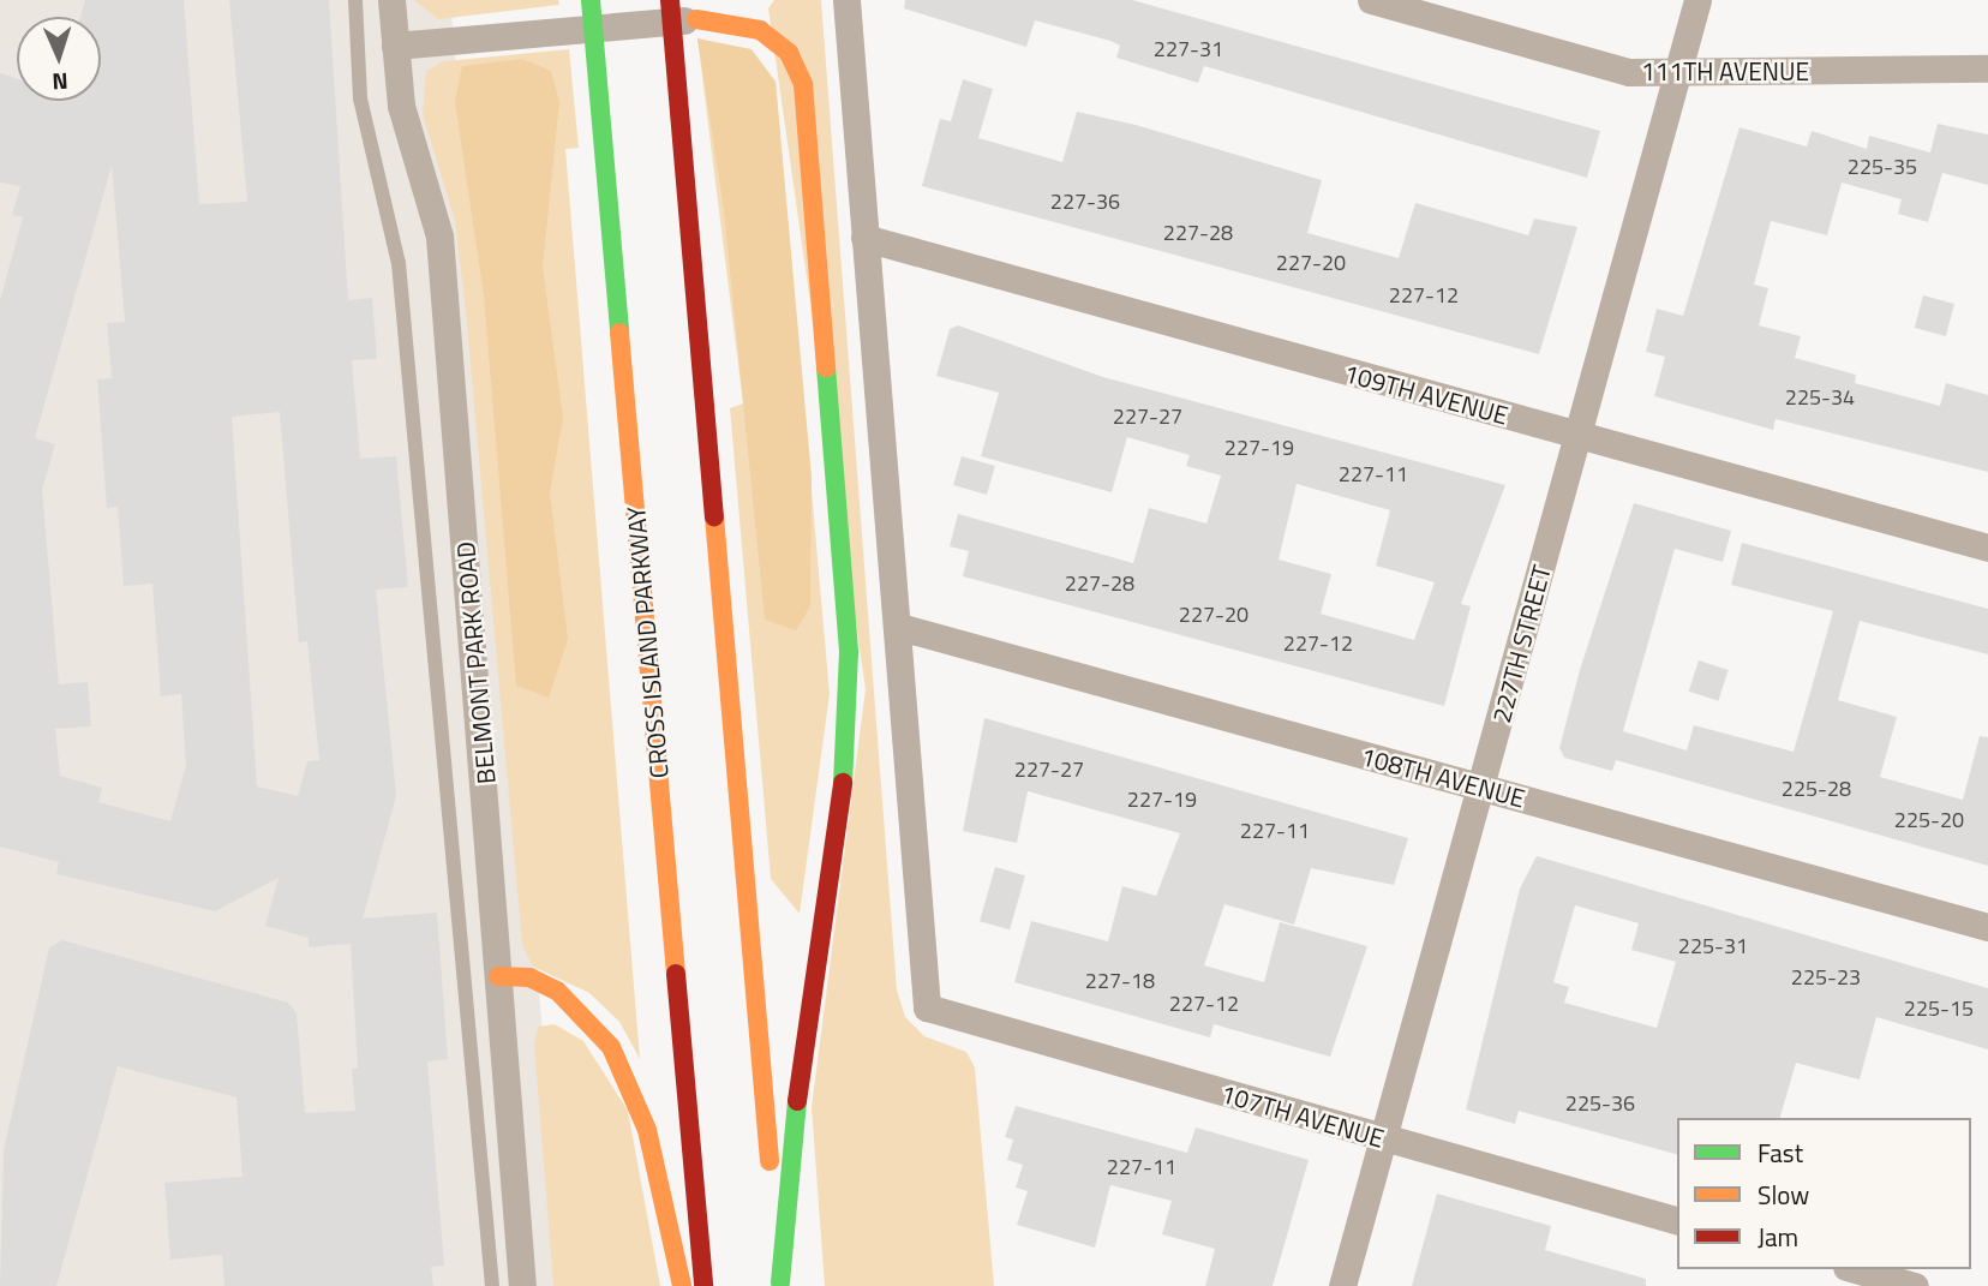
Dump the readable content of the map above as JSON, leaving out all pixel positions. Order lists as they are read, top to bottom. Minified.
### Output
{"streets":{"highway":["CROSS ISLAND PARKWAY"],"street":["111TH AVENUE","109TH AVENUE","227TH STREET","BELMONT PARK ROAD","108TH AVENUE","107TH AVENUE"]},"crossings":[["111TH AVENUE","227TH STREET"],["109TH AVENUE","227TH STREET"],["227TH STREET","108TH AVENUE"],["227TH STREET","107TH AVENUE"],["108TH AVENUE","107TH AVENUE"]],"house_numbers":["227-31","225-35","227-36","227-28","227-20","227-12","225-34","227-27","227-19","227-11","227-28","227-20","227-12","227-27","225-28","227-19","225-20","227-11","225-31","225-23","227-18","227-12","225-15","225-36","227-11"],"legend":["Fast","Slow","Jam"],"north":"bottom"}
